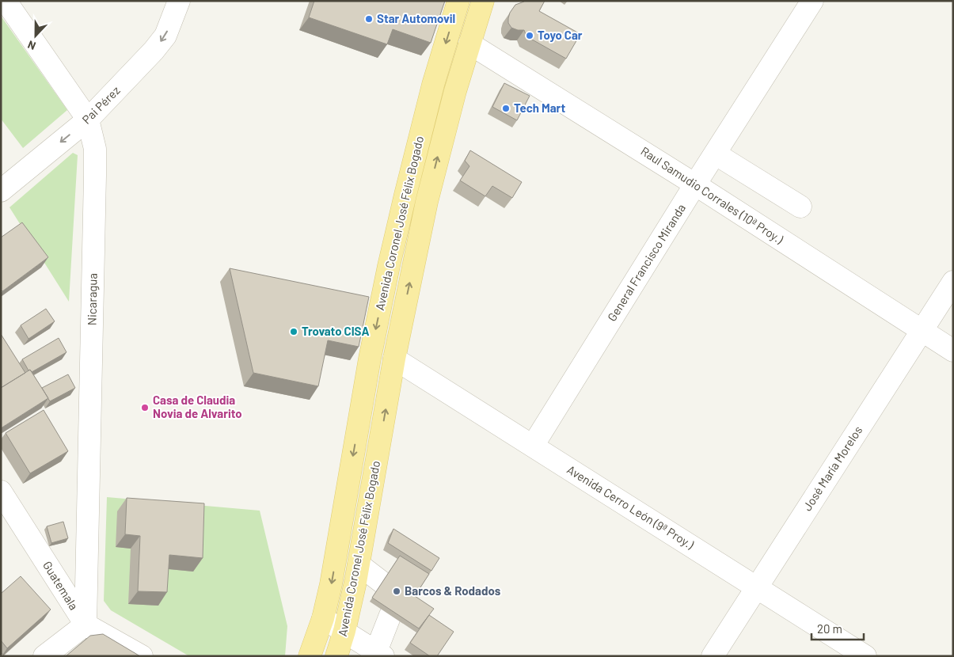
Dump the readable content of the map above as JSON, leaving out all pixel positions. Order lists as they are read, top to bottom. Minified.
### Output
{"streets":{"main road":["Avenida Coronel José Félix Bogado"],"street":["Pai Pérez","Raul Samudio Corrales (10ª Proy.)","General Francisco Miranda","Nicaragua","José María Morelos","Avenida Cerro León (9ª Proy.)","Guatemala"]},"crossings":[["Pai Pérez","Nicaragua"],["Raul Samudio Corrales (10ª Proy.)","Avenida Coronel José Félix Bogado"],["Raul Samudio Corrales (10ª Proy.)","General Francisco Miranda"],["Raul Samudio Corrales (10ª Proy.)","José María Morelos"],["Avenida Coronel José Félix Bogado","Avenida Cerro León (9ª Proy.)"],["General Francisco Miranda","Avenida Cerro León (9ª Proy.)"],["Nicaragua","Guatemala"],["José María Morelos","Avenida Cerro León (9ª Proy.)"]],"one_way":["Pai Pérez"],"places":["Star Automovil","Toyo Car","Tech Mart","Trovato CISA","Casa de Claudia Novia de Alvarito","Barcos & Rodados"],"scale_bar":"20 m","north":"bottom"}
